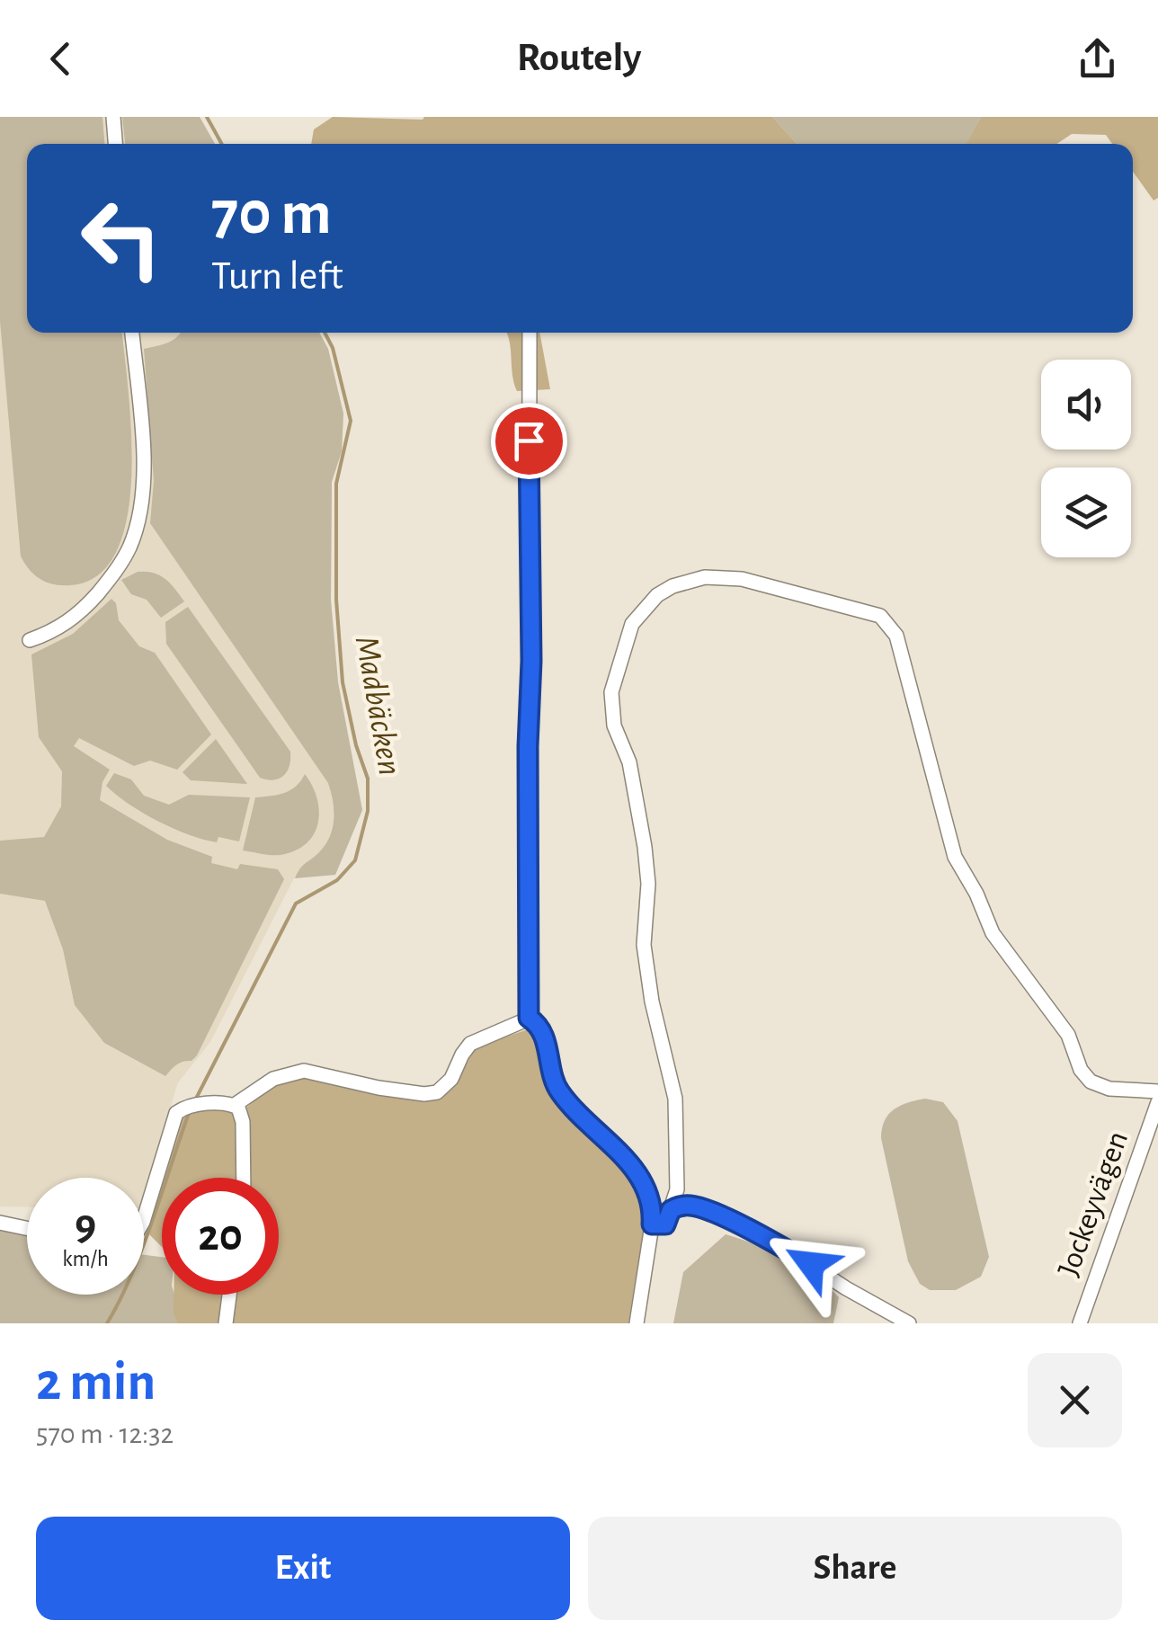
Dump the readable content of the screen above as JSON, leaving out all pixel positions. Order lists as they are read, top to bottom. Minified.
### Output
{"streets":{"street":["Jockeyvägen"]},"water":["Madbäcken"],"page":{"header":"Routely","turn":["70 m","Turn left"],"speed":"9 km/h","limit":"20","heading":["2 min","570 m · 12:32"],"buttons":["Exit","Share"]}}
